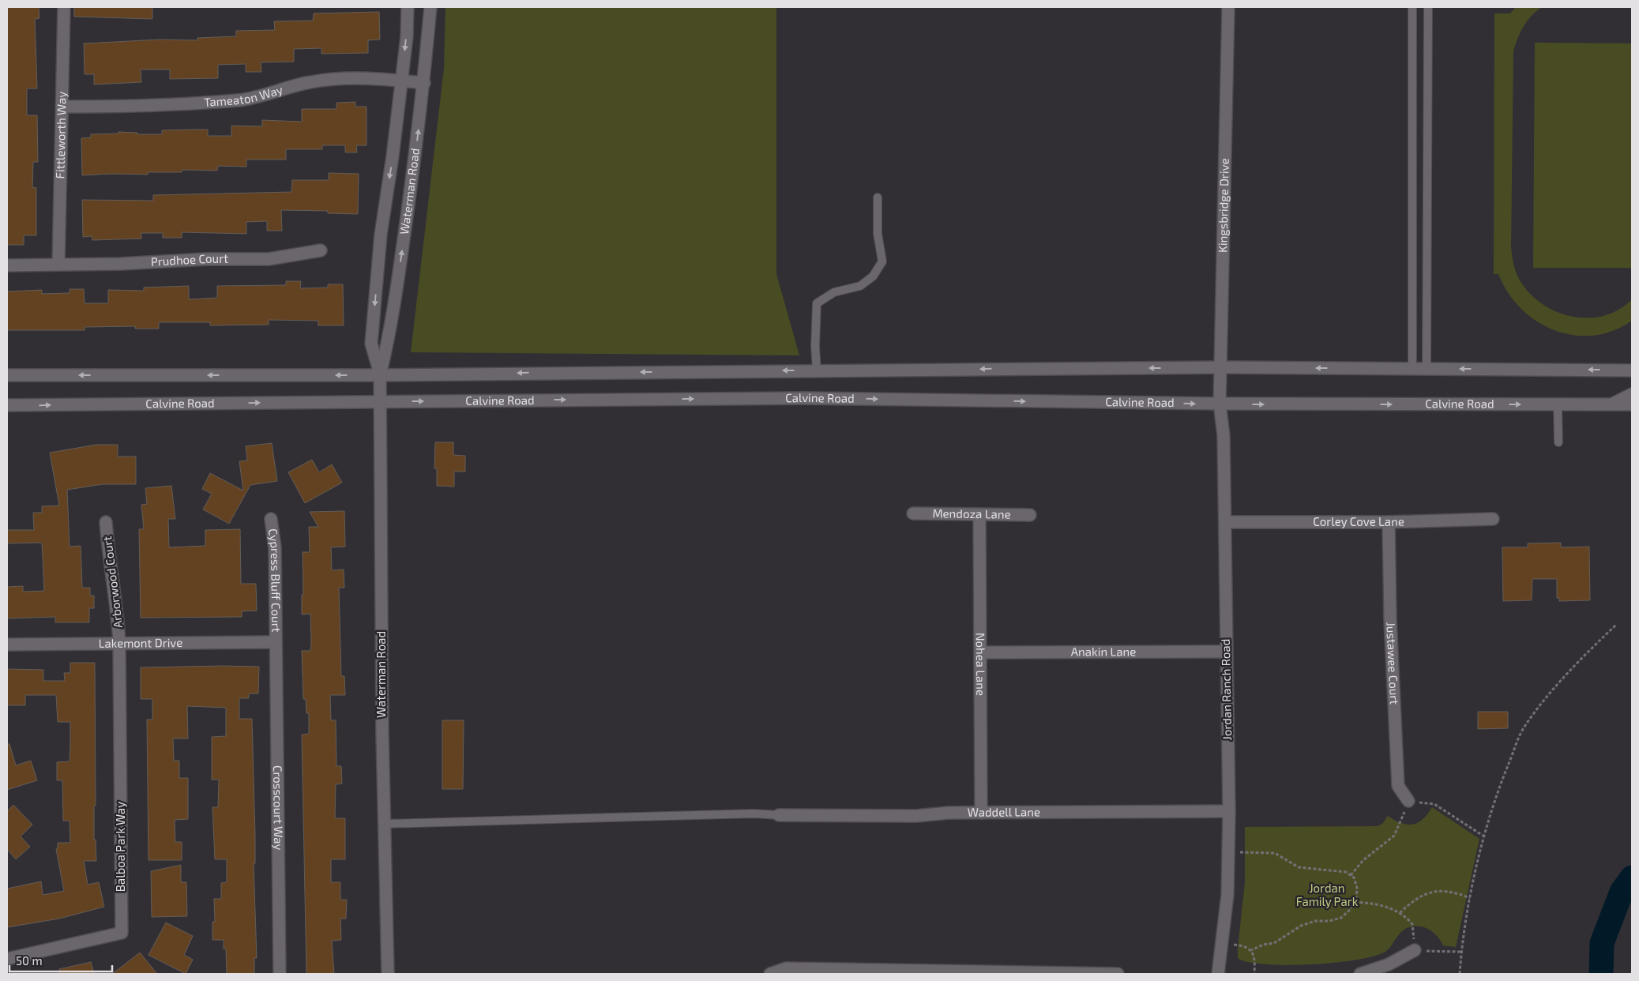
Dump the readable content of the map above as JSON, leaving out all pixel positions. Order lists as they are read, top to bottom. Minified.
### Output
{"streets":{"street":["Tameaton Way","Fittleworth Way","Waterman Road","Kingsbridge Drive","Prudhoe Court","Calvine Road","Mendoza Lane","Corley Cove Lane","Cypress Bluff Court","Arborwood Court","Lakemont Drive","Anakin Lane","Nohea Lane","Justawee Court","Jordan Ranch Road","Crosscourt Way","Waddell Lane","Balboa Park Way"]},"crossings":[["Tameaton Way","Fittleworth Way"],["Tameaton Way","Waterman Road"],["Fittleworth Way","Prudhoe Court"],["Waterman Road","Calvine Road"],["Kingsbridge Drive","Calvine Road"],["Kingsbridge Drive","Jordan Ranch Road"],["Calvine Road","Jordan Ranch Road"],["Mendoza Lane","Nohea Lane"],["Corley Cove Lane","Justawee Court"],["Corley Cove Lane","Jordan Ranch Road"],["Cypress Bluff Court","Lakemont Drive"],["Cypress Bluff Court","Crosscourt Way"],["Arborwood Court","Lakemont Drive"],["Arborwood Court","Balboa Park Way"],["Lakemont Drive","Crosscourt Way"],["Lakemont Drive","Balboa Park Way"],["Anakin Lane","Nohea Lane"],["Anakin Lane","Jordan Ranch Road"],["Nohea Lane","Waddell Lane"],["Jordan Ranch Road","Waddell Lane"]],"parks":["Jordan Family Park"],"scale_bar":"50 m"}
